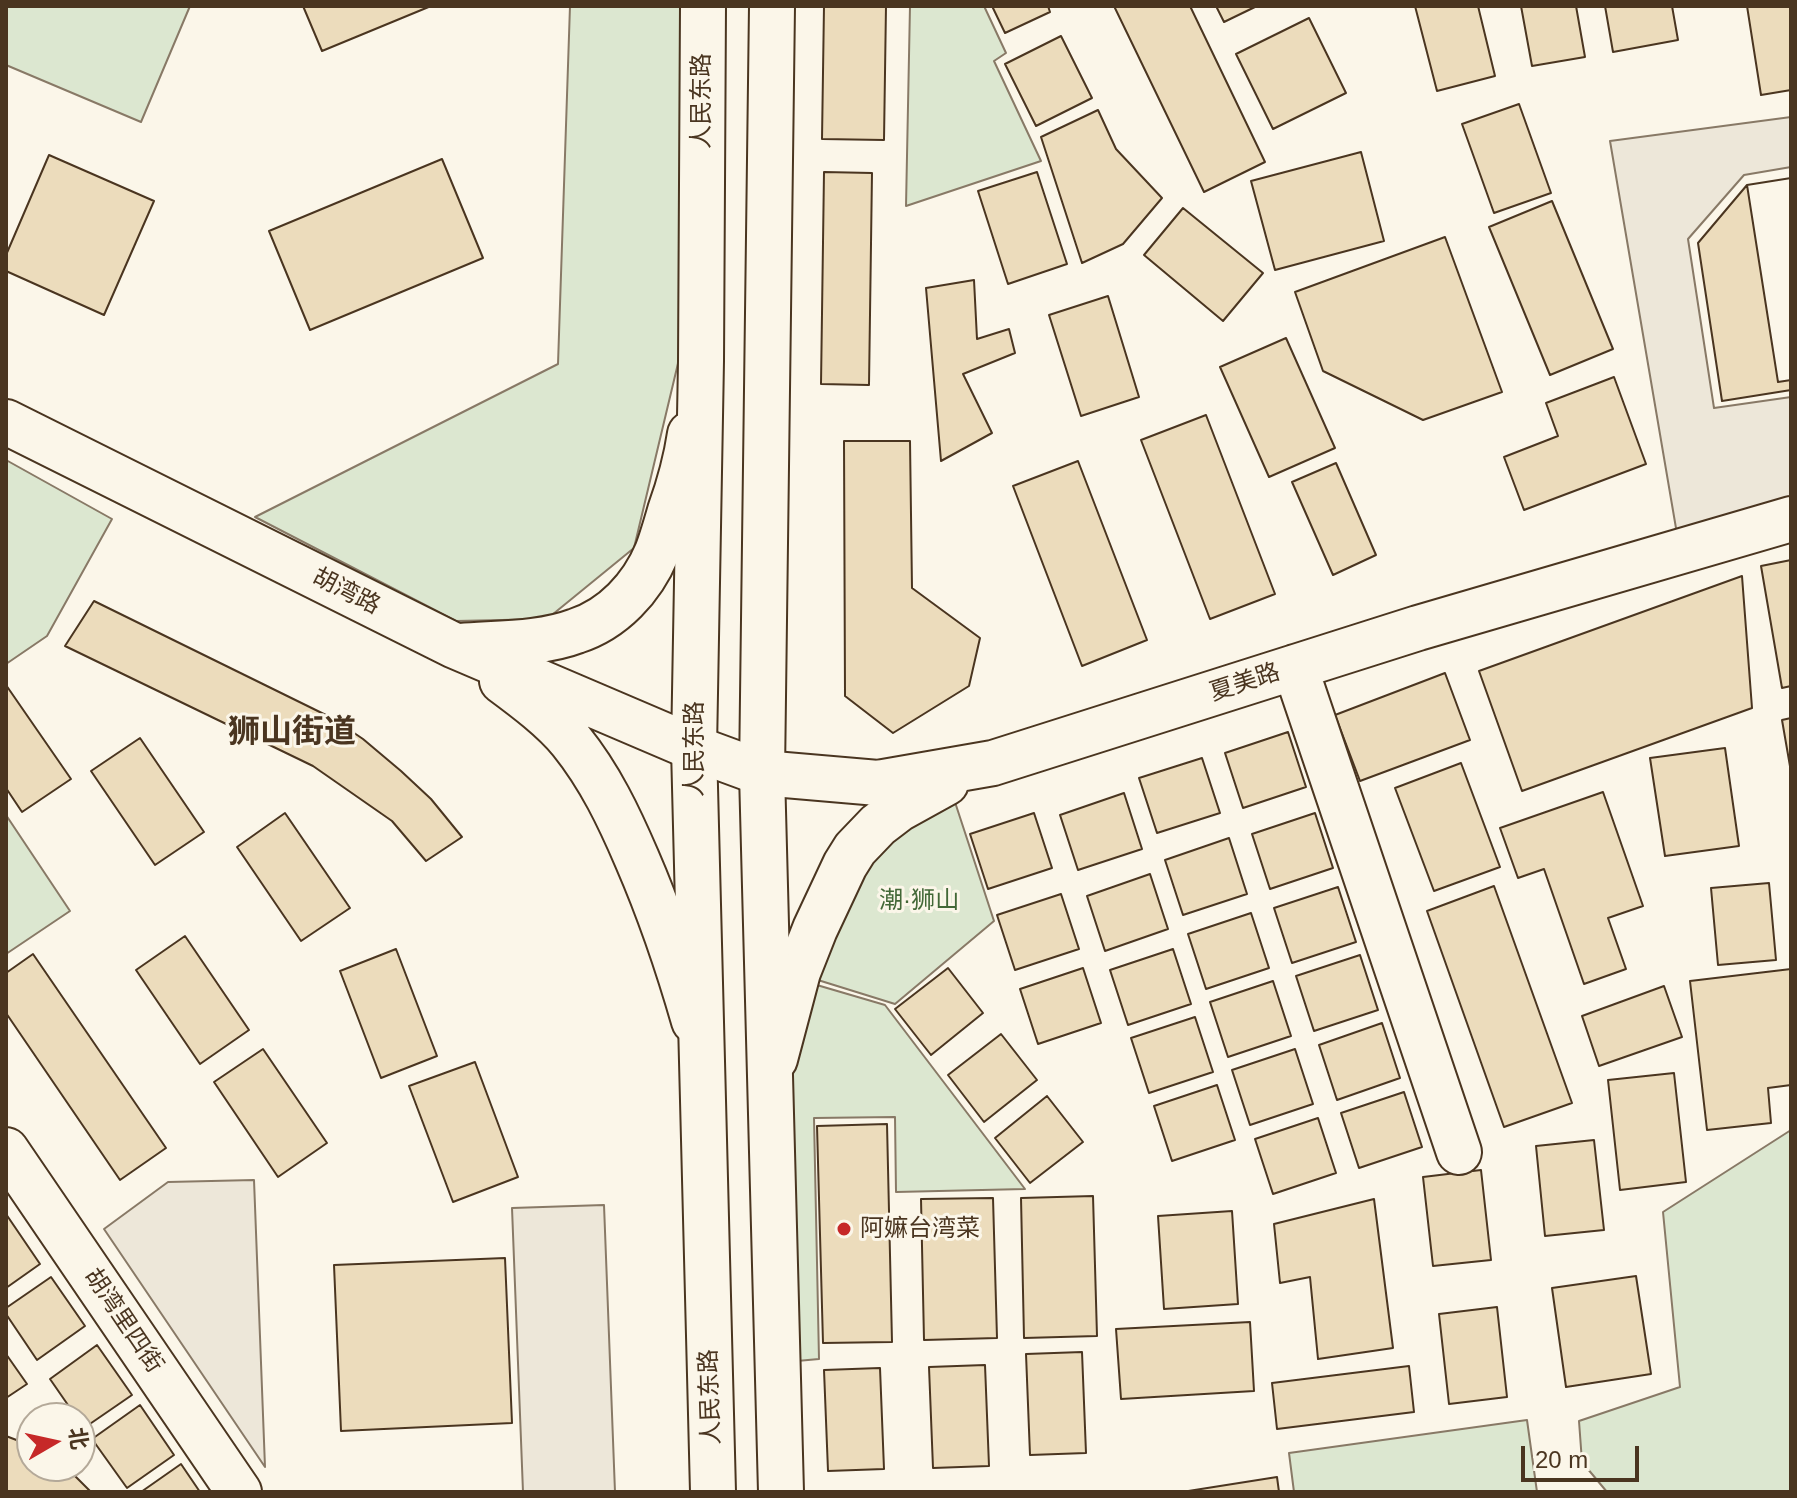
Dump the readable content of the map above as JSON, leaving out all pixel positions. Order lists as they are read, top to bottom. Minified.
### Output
{"streets":{"street":["人民东路","胡湾路","夏美路","胡湾里四街"]},"crossings":[["人民东路","胡湾路"],["人民东路","夏美路"],["胡湾路","夏美路"]],"districts":["狮山街道"],"parks":["潮·狮山"],"places":["阿嫲台湾菜"],"scale_bar":"20 m","north":"right"}
